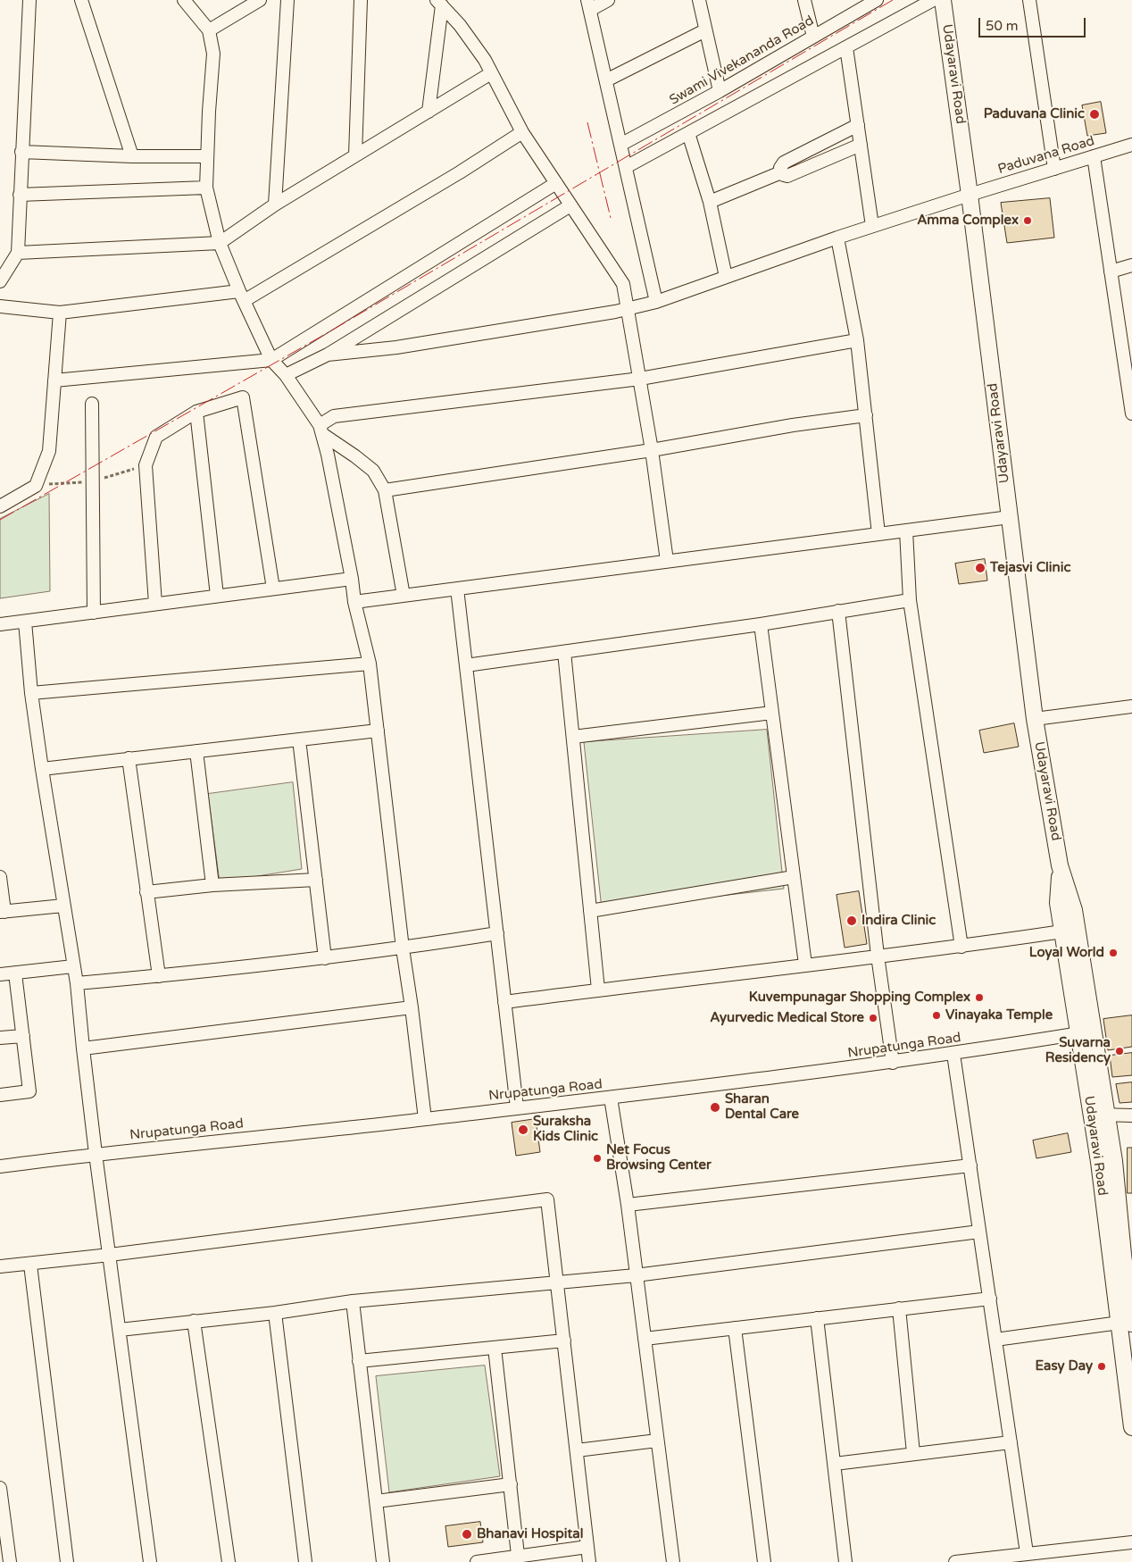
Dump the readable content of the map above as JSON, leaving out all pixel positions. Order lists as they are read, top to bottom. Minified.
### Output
{"streets":{"street":["Swami Vivekananda Road","Udayaravi Road","Paduvana Road","Nrupatunga Road"]},"crossings":[["Udayaravi Road","Paduvana Road"],["Udayaravi Road","Nrupatunga Road"]],"places":["Paduvana Clinic","Amma Complex","Tejasvi Clinic","Indira Clinic","Loyal World","Kuvempunagar Shopping Complex","Vinayaka Temple","Ayurvedic Medical Store","Suvarna Residency","Sharan Dental Care","Suraksha Kids Clinic","Net Focus Browsing Center","Easy Day","Bhanavi Hospital"],"scale_bar":"50 m"}
